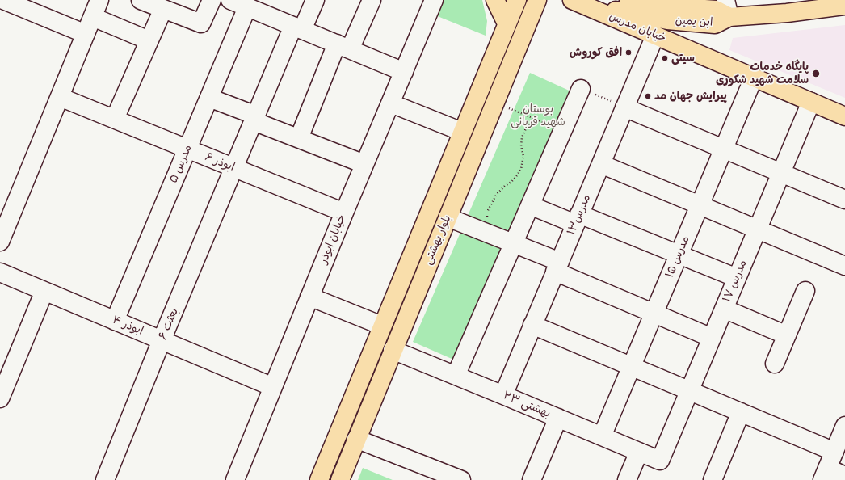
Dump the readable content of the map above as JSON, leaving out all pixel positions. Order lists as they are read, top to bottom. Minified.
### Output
{"streets":{"main road":["ابن یمین","خیابان مدرس","بلوار بهشتی"],"street":["ابوذر ۶","مدرس ۵","مدرس۱۳","خیابان ابوذر","مدرس ۱۵","مدرس ۱۷","بعثت ۶","ابوذر ۴","بهشتی ۲۳"]},"crossings":[["ابن یمین","خیابان مدرس"],["خیابان مدرس","مدرس۱۳"],["خیابان مدرس","مدرس ۱۵"],["خیابان مدرس","مدرس ۱۷"],["ابوذر ۶","مدرس ۵"],["ابوذر ۶","خیابان ابوذر"],["ابوذر ۶","بعثت ۶"],["مدرس ۵","ابوذر ۴"],["مدرس۱۳","بهشتی ۲۳"],["خیابان ابوذر","ابوذر ۴"],["بلوار بهشتی","بهشتی ۲۳"],["مدرس ۱۵","بهشتی ۲۳"],["مدرس ۱۷","بهشتی ۲۳"],["بعثت ۶","ابوذر ۴"]],"parks":["بوستان شهید قربانی"],"places":["افق کوروش","سیتی","پایگاه خدمات سلامت شهید شکوری","پیرایش جهان مد"]}
